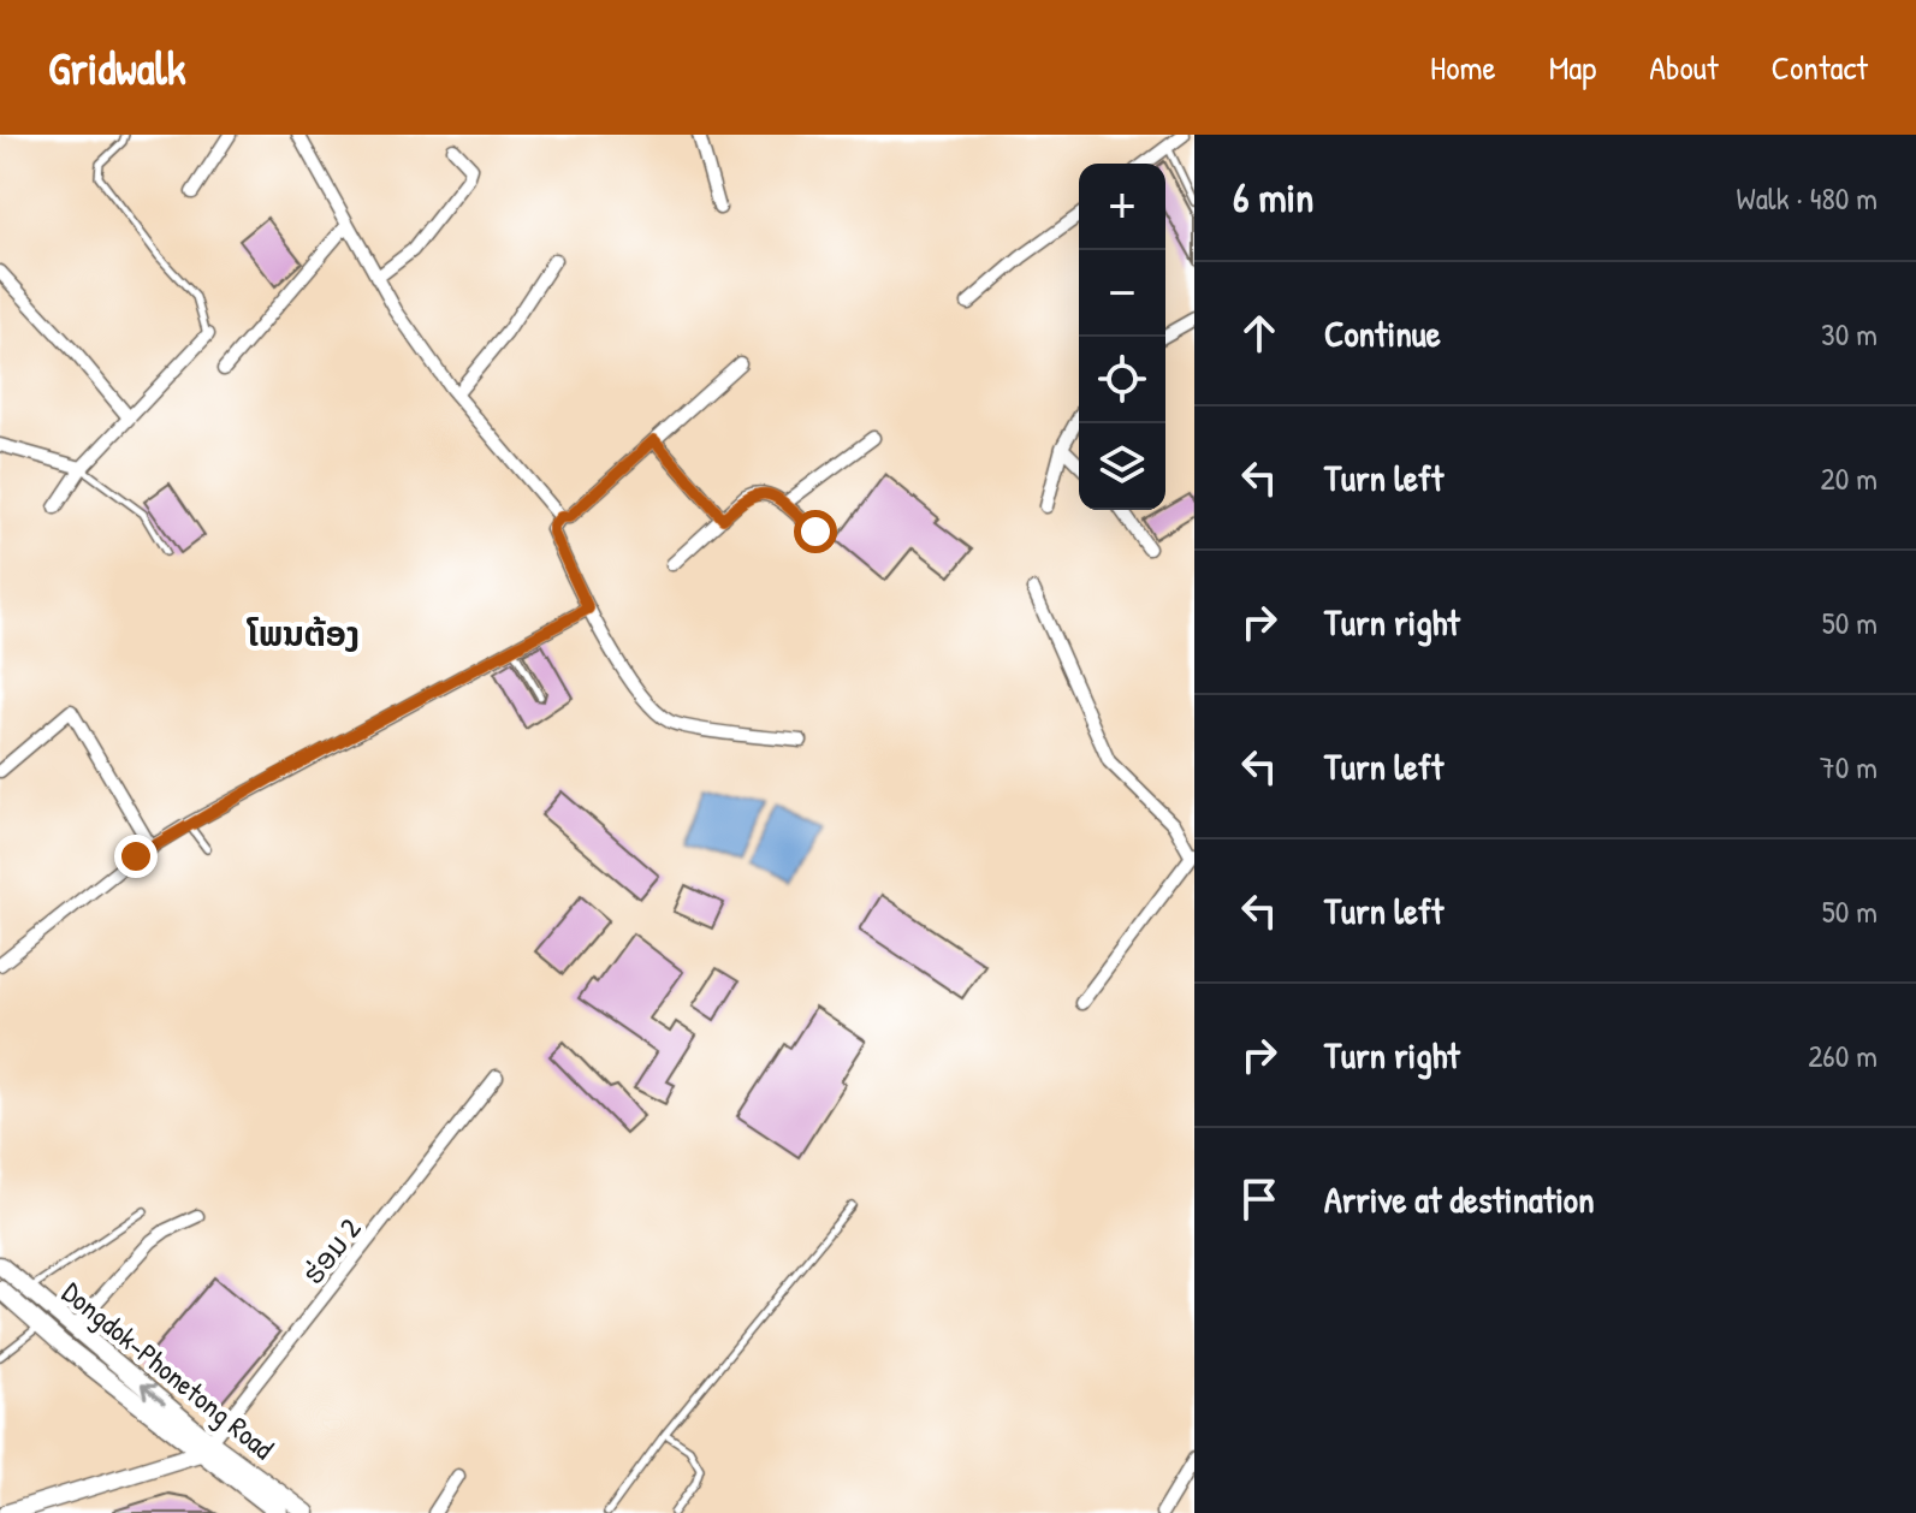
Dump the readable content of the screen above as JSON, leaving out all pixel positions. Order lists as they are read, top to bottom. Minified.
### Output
{"streets":{"main road":["Dongdok-Phonetong Road"],"street":["ຮ່ອມ 2"]},"crossings":[["ຮ່ອມ 2","Dongdok-Phonetong Road"]],"districts":["ໂພນຕ້ອງ"],"page":{"header":"Gridwalk","nav":["Home","Map","About","Contact"],"heading":["6 min","Walk · 480 m"],"map_buttons":["+","−"],"list":[["Continue","30 m"],["Turn left","20 m"],["Turn right","50 m"],["Turn left","70 m"],["Turn left","50 m"],["Turn right","260 m"],"Arrive at destination"]}}
